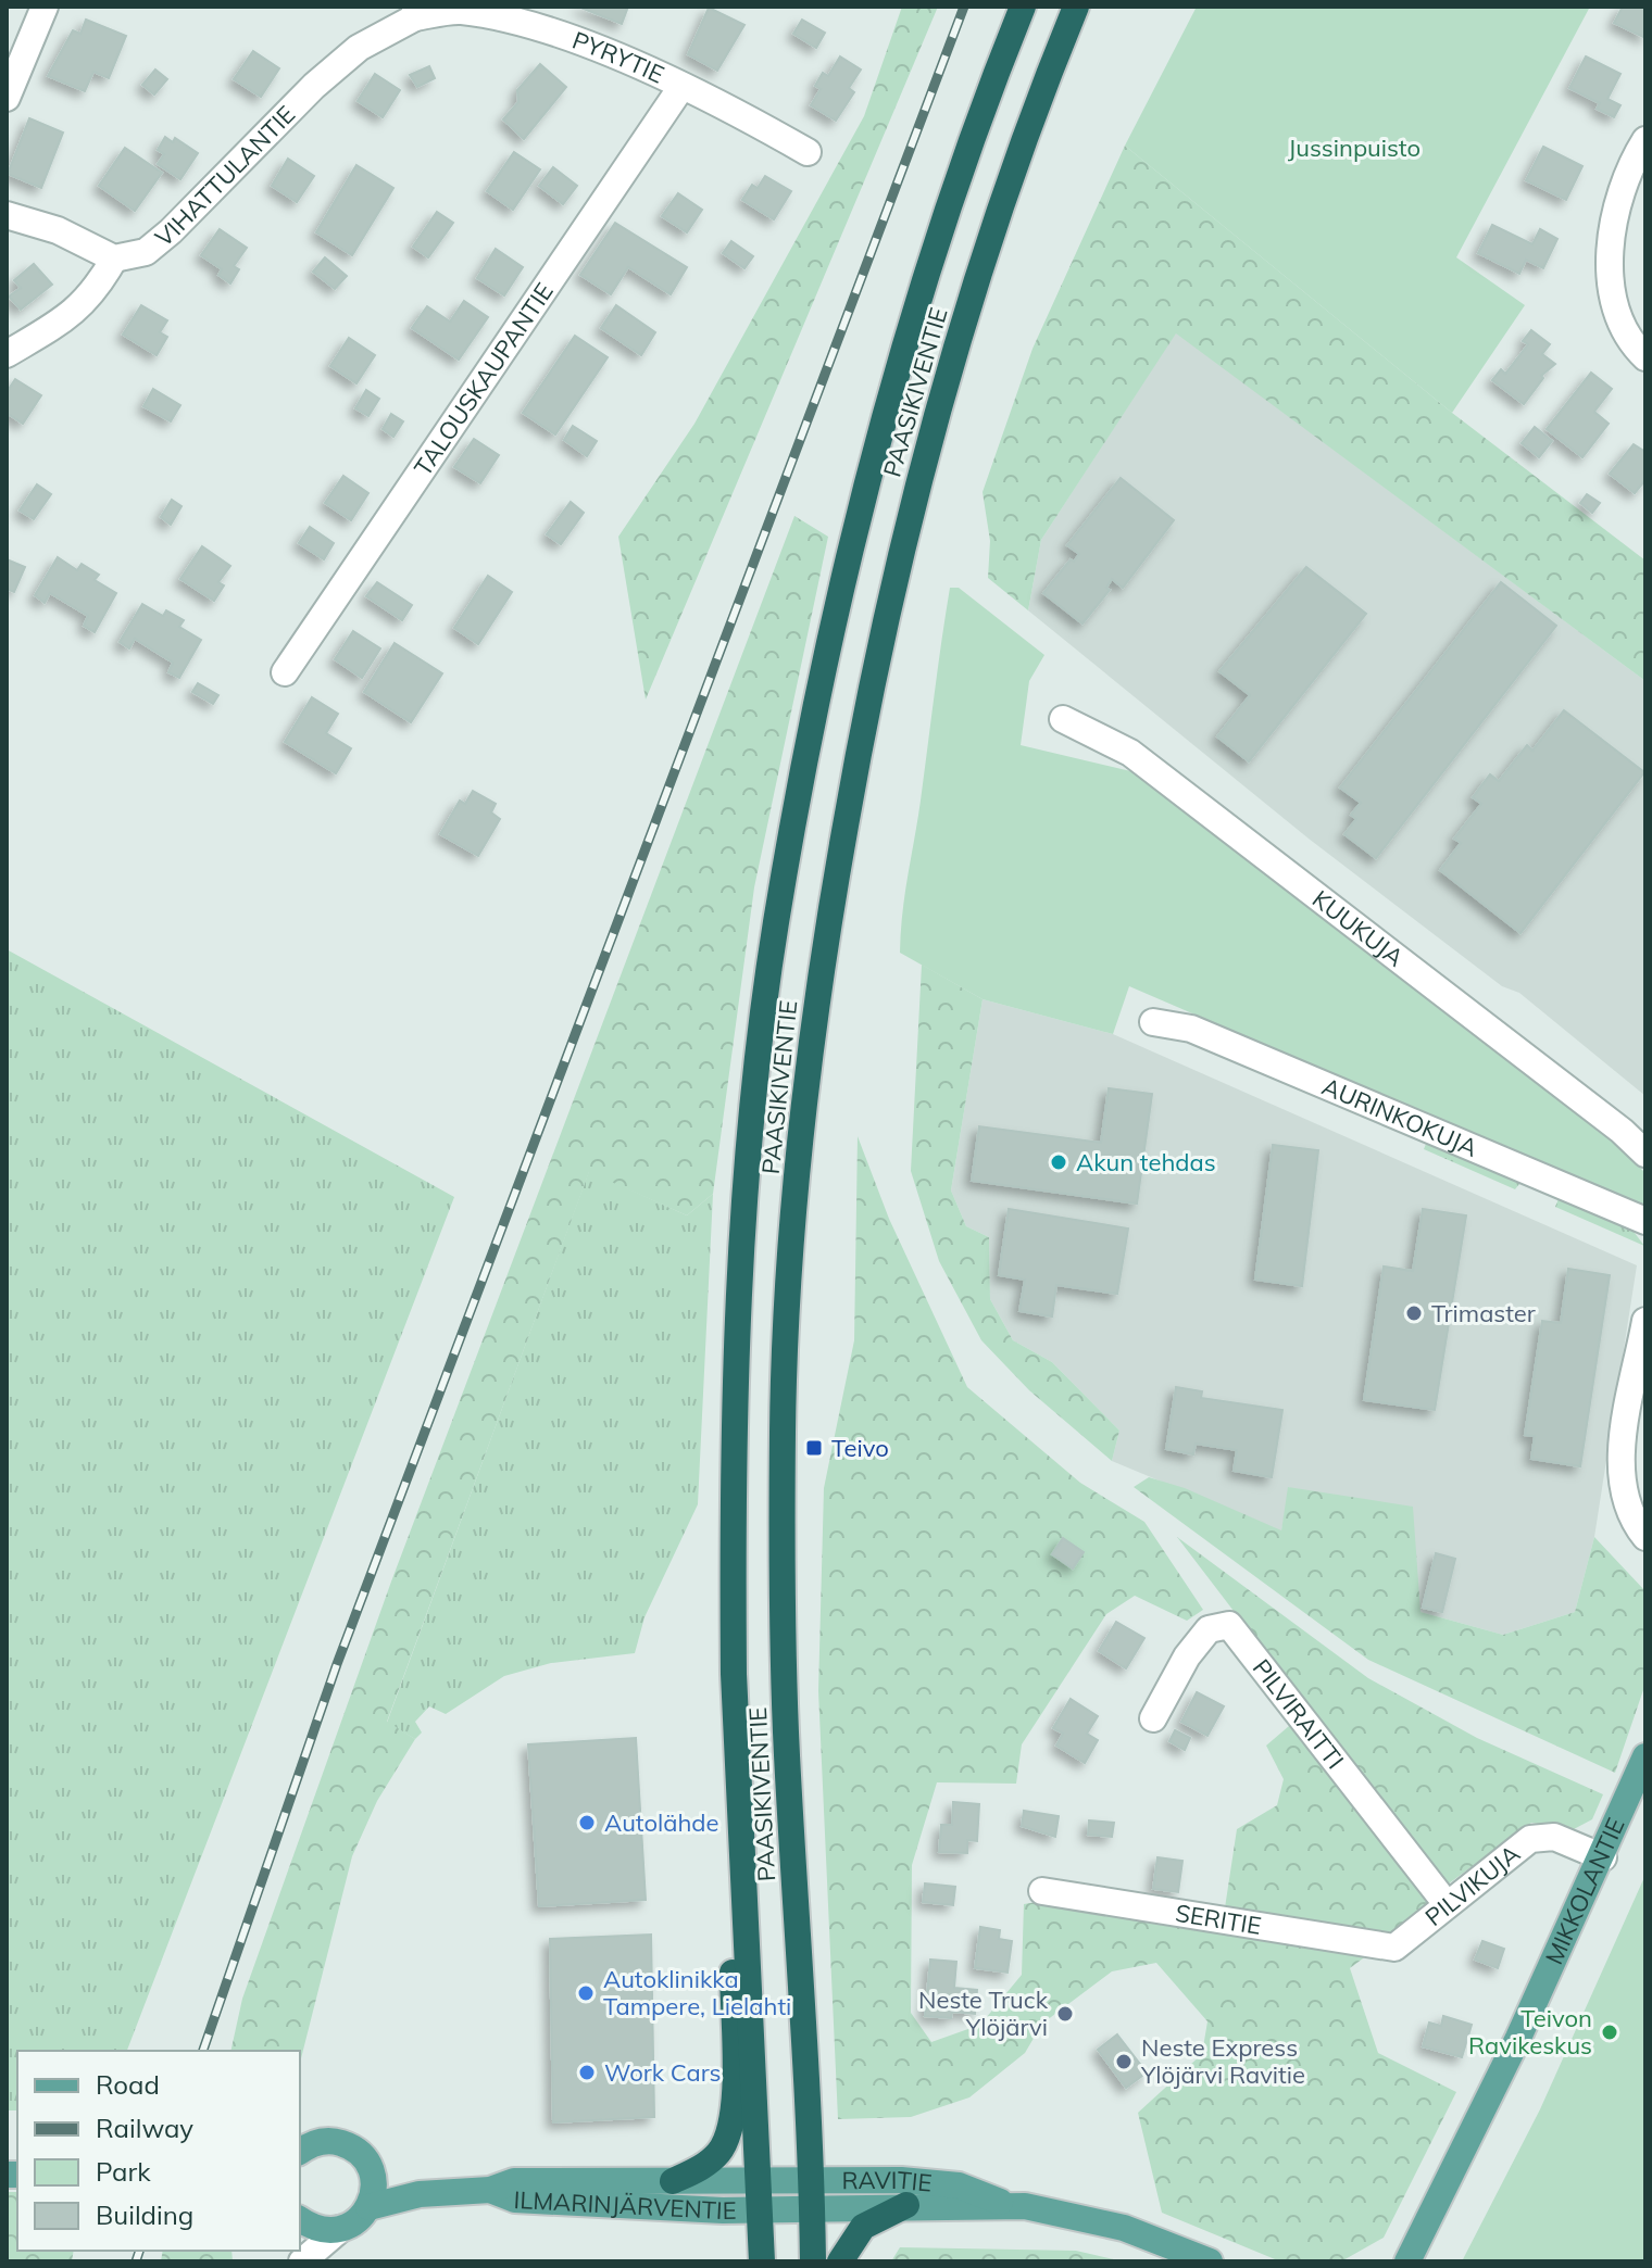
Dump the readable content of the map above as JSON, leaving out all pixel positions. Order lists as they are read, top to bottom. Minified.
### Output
{"streets":{"highway":["PAASIKIVENTIE"],"main road":["MIKKOLANTIE","RAVITIE","ILMARINJÄRVENTIE"],"street":["PYRYTIE","VIHATTULANTIE","TALOUSKAUPANTIE","KUUKUJA","AURINKOKUJA","PILVIRAITTI","PILVIKUJA","SERITIE"]},"crossings":[["PYRYTIE","VIHATTULANTIE"],["PYRYTIE","TALOUSKAUPANTIE"],["PAASIKIVENTIE","RAVITIE"],["PAASIKIVENTIE","ILMARINJÄRVENTIE"],["PILVIRAITTI","PILVIKUJA"],["PILVIKUJA","MIKKOLANTIE"],["PILVIKUJA","SERITIE"],["RAVITIE","ILMARINJÄRVENTIE"]],"parks":["Jussinpuisto"],"places":{"other":["Akun tehdas","Trimaster","Autolähde","Autoklinikka Tampere, Lielahti","Neste Truck Ylöjärvi","Teivon Ravikeskus","Neste Express Ylöjärvi Ravitie","Work Cars"],"transit":["Teivo"]},"legend":["Road","Railway","Park","Building"]}
